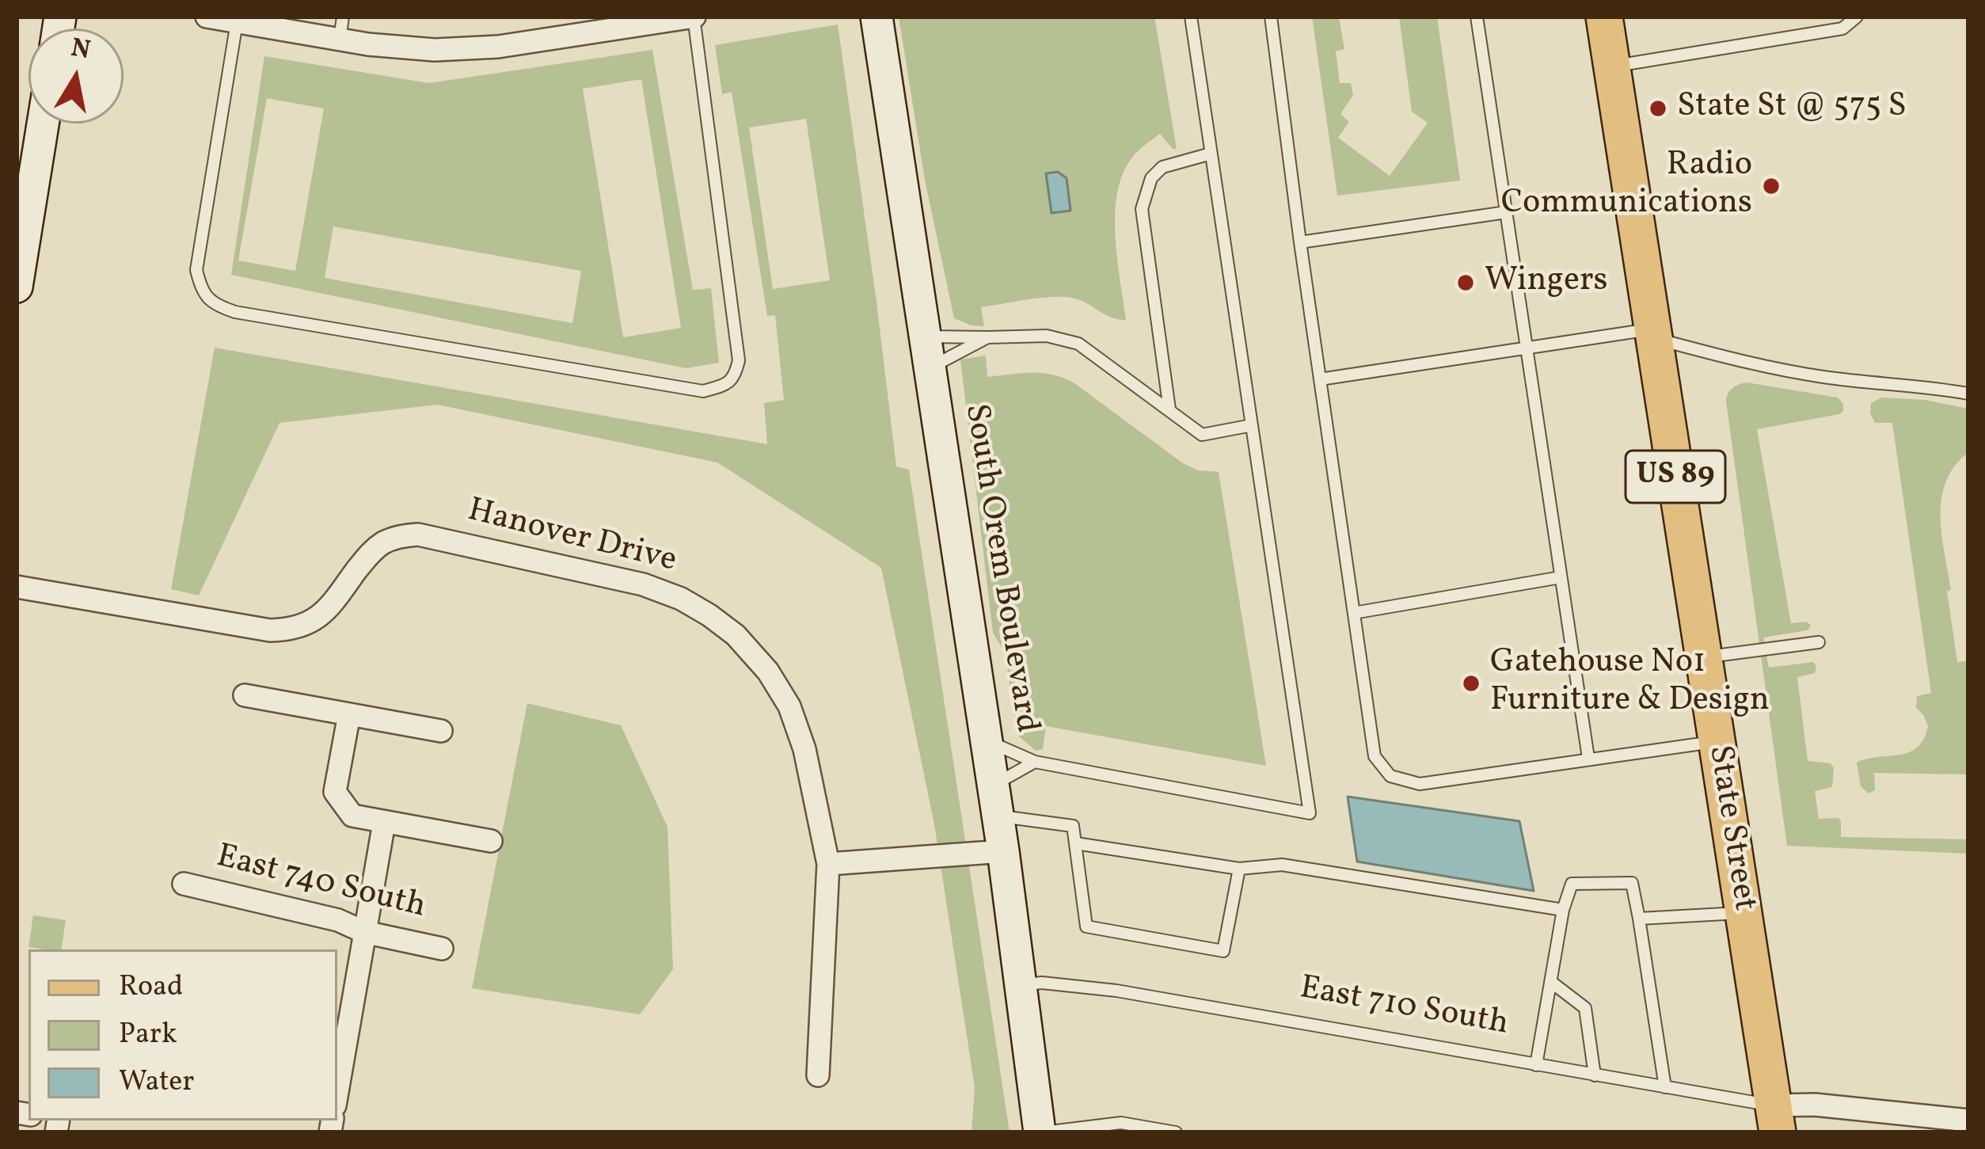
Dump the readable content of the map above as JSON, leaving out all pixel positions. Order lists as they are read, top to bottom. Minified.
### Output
{"streets":{"main road":["US 89","State Street"],"street":["Hanover Drive","South Orem Boulevard","East 740 South"],"lane":["East 710 South"]},"crossings":[["South Orem Boulevard","East 710 South"],["State Street","East 710 South"]],"places":["State St @ 575 S","Radio Communications","Wingers","Gatehouse No1 Furniture & Design"],"legend":["Road","Park","Water"],"north":"top"}
